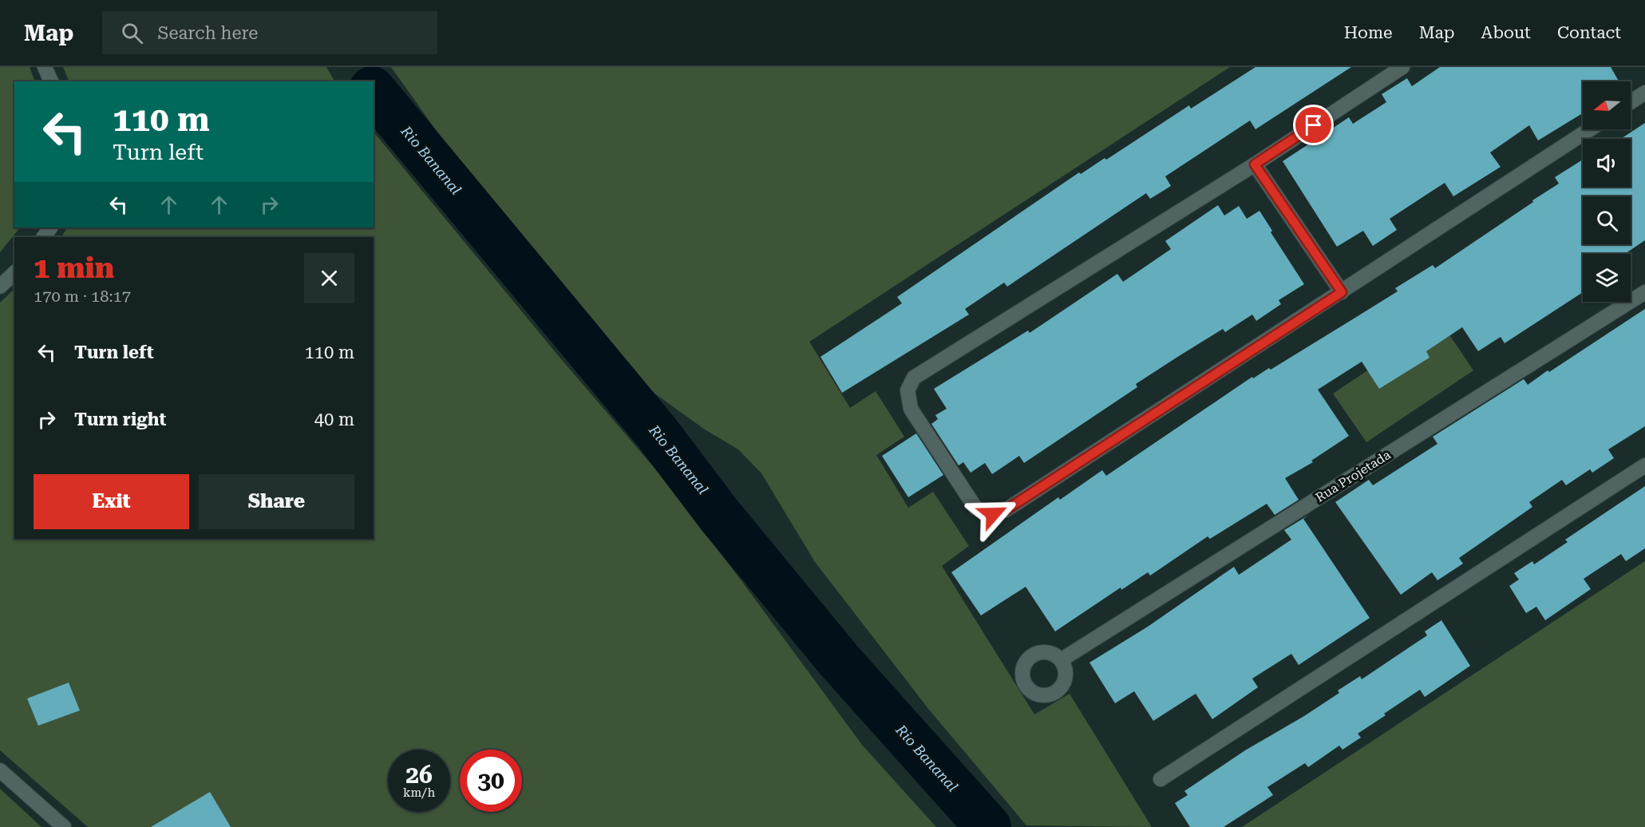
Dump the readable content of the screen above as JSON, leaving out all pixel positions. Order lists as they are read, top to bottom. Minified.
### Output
{"streets":{"street":["Rua Projetada"]},"water":["Rio Bananal"],"north":"left","page":{"header":"Map","search":"Search here","nav":["Home","Map","About","Contact"],"turn":["110 m","Turn left"],"heading":["1 min","170 m · 18:17"],"list":[{"name":"Turn left","value":"110 m"},{"name":"Turn right","value":"40 m"}],"buttons":["Exit","Share"],"speed":"26 km/h","limit":"30"}}
